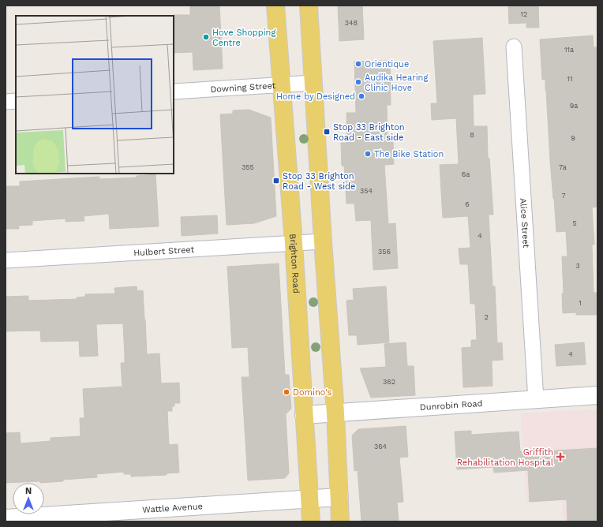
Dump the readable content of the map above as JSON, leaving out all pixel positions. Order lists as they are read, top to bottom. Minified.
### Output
{"streets":{"main road":["Brighton Road"],"street":["Downing Street","Alice Street","Hulbert Street","Dunrobin Road","Wattle Avenue"]},"crossings":[["Downing Street","Brighton Road"],["Alice Street","Dunrobin Road"],["Hulbert Street","Brighton Road"],["Brighton Road","Dunrobin Road"],["Brighton Road","Wattle Avenue"]],"places":{"other":["Hove Shopping Centre","Orientique","Audika Hearing Clinic Hove","Home by Designed","The Bike Station","Domino's"],"transit":["Stop 33 Brighton Road - East side","Stop 33 Brighton Road - West side"],"health":["Griffith Rehabilitation Hospital"]},"house_numbers":["12","348","11a","11","9a","8","9","355","7a","6a","354","7","6","5","4","356","3","1","2","4","362","364"],"north":"top"}
